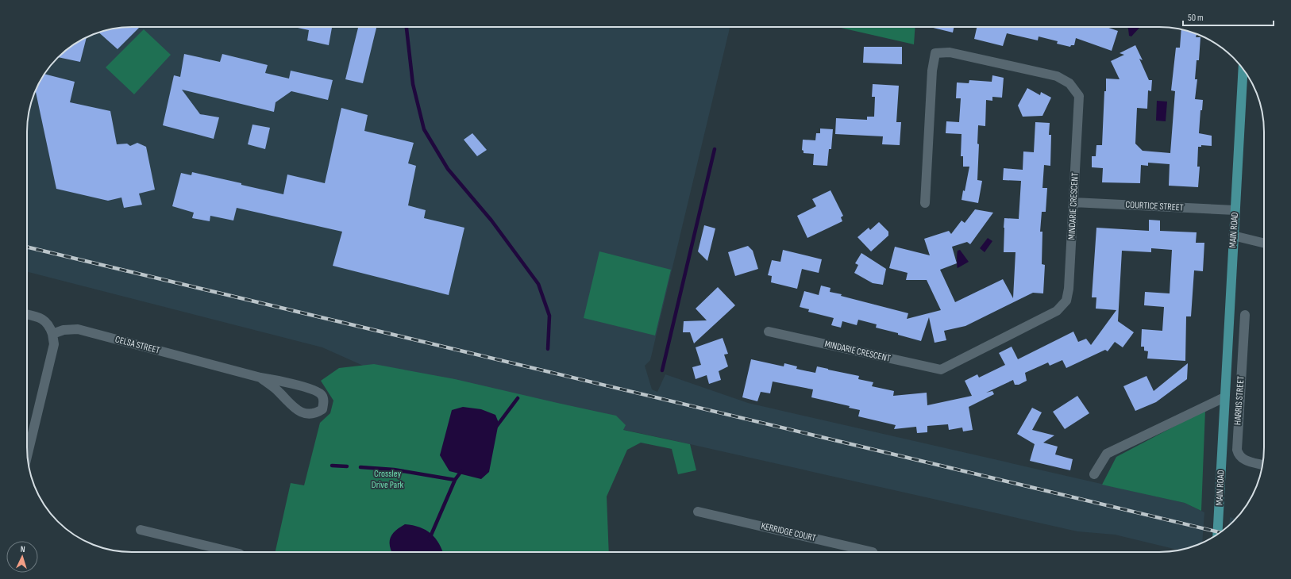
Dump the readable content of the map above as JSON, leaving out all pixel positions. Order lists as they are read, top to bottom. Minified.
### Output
{"streets":{"main road":["MAIN ROAD"],"street":["MINDARIE CRESCENT","COURTICE STREET","CELSA STREET","HARRIS STREET","KERRIDGE COURT"]},"crossings":[["MINDARIE CRESCENT","COURTICE STREET"],["COURTICE STREET","MAIN ROAD"]],"parks":["Crossley Drive Park"],"scale_bar":"50 m","north":"top"}
